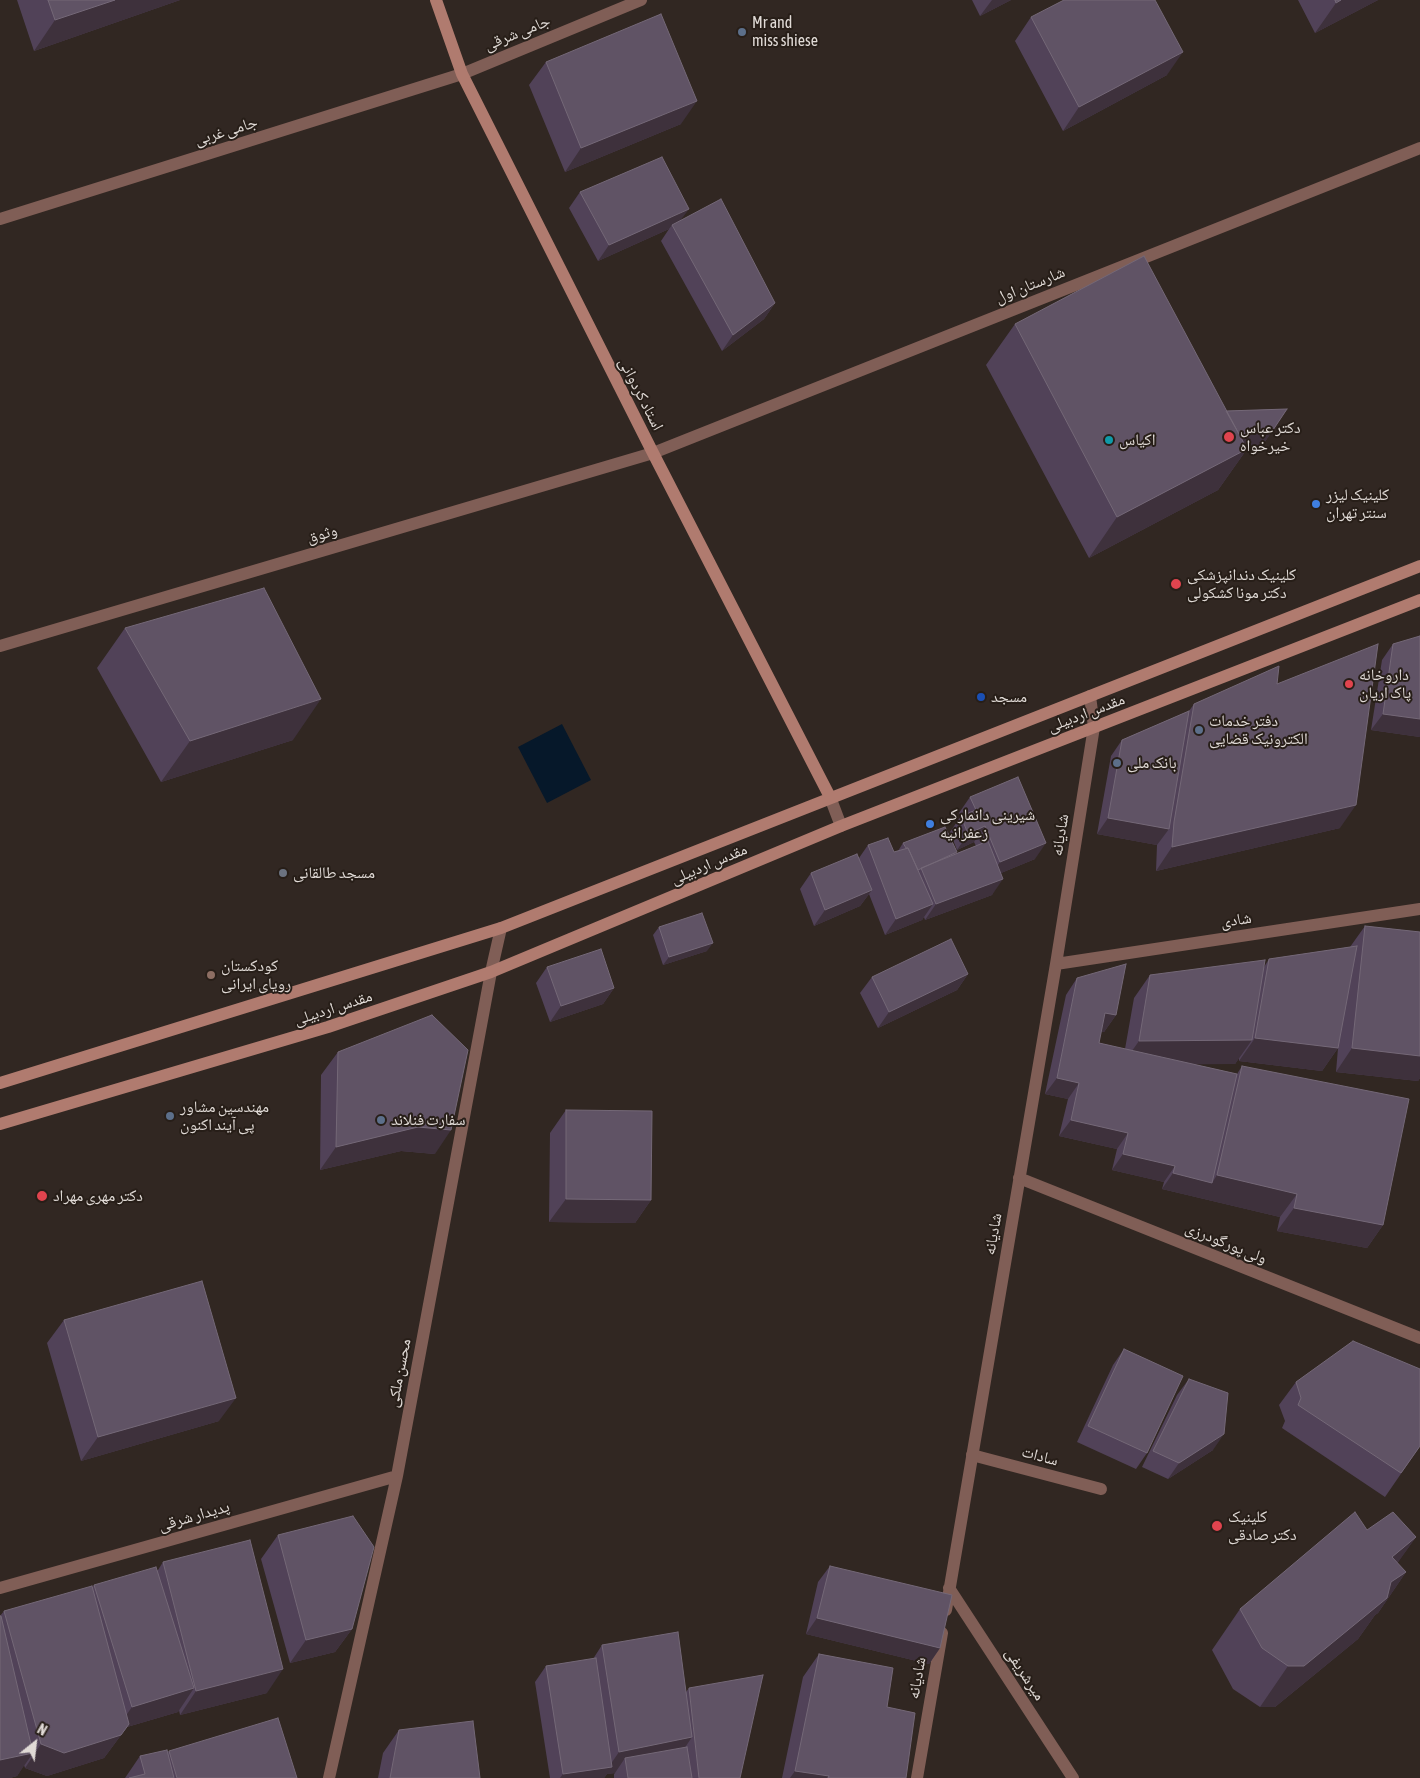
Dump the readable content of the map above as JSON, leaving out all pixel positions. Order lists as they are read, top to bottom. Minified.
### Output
{"streets":{"main road":["استاد کردوانی","مقدس اردبیلی"],"street":["جامی شرقی","جامی غربی","شارستان اول","وثوق","شادیانه","شادی","ولی پورگودرزی","محسن ملکی","سادات","پدیدار شرقی","میرشریفی"]},"crossings":[["جامی شرقی","جامی غربی"],["جامی شرقی","استاد کردوانی"],["جامی غربی","استاد کردوانی"],["شارستان اول","استاد کردوانی"],["شارستان اول","وثوق"],["استاد کردوانی","وثوق"],["استاد کردوانی","مقدس اردبیلی"],["مقدس اردبیلی","شادیانه"],["مقدس اردبیلی","محسن ملکی"],["شادیانه","شادی"],["شادیانه","ولی پورگودرزی"],["شادیانه","سادات"],["شادیانه","میرشریفی"],["محسن ملکی","پدیدار شرقی"]],"places":["Mr and miss shiese","دکتر عباس خیرخواه","اکیاس","کلینیک لیزر سنتر تهران","کلینیک دندانپزشکی دکتر مونا کشکولی","داروخانه پاک اریان","مسجد","دفتر خدمات الکترونیک قضایی","بانک ملی","شیرینی دانمارکی زعفرانیه","مسجد طالقانی","کودکستان رویای ایرانی","مهندسین مشاور پی آیند اکنون","سفارت فنلاند","دکتر مهری مهراد","کلینیک دکتر صادقی"],"north":"top right"}
